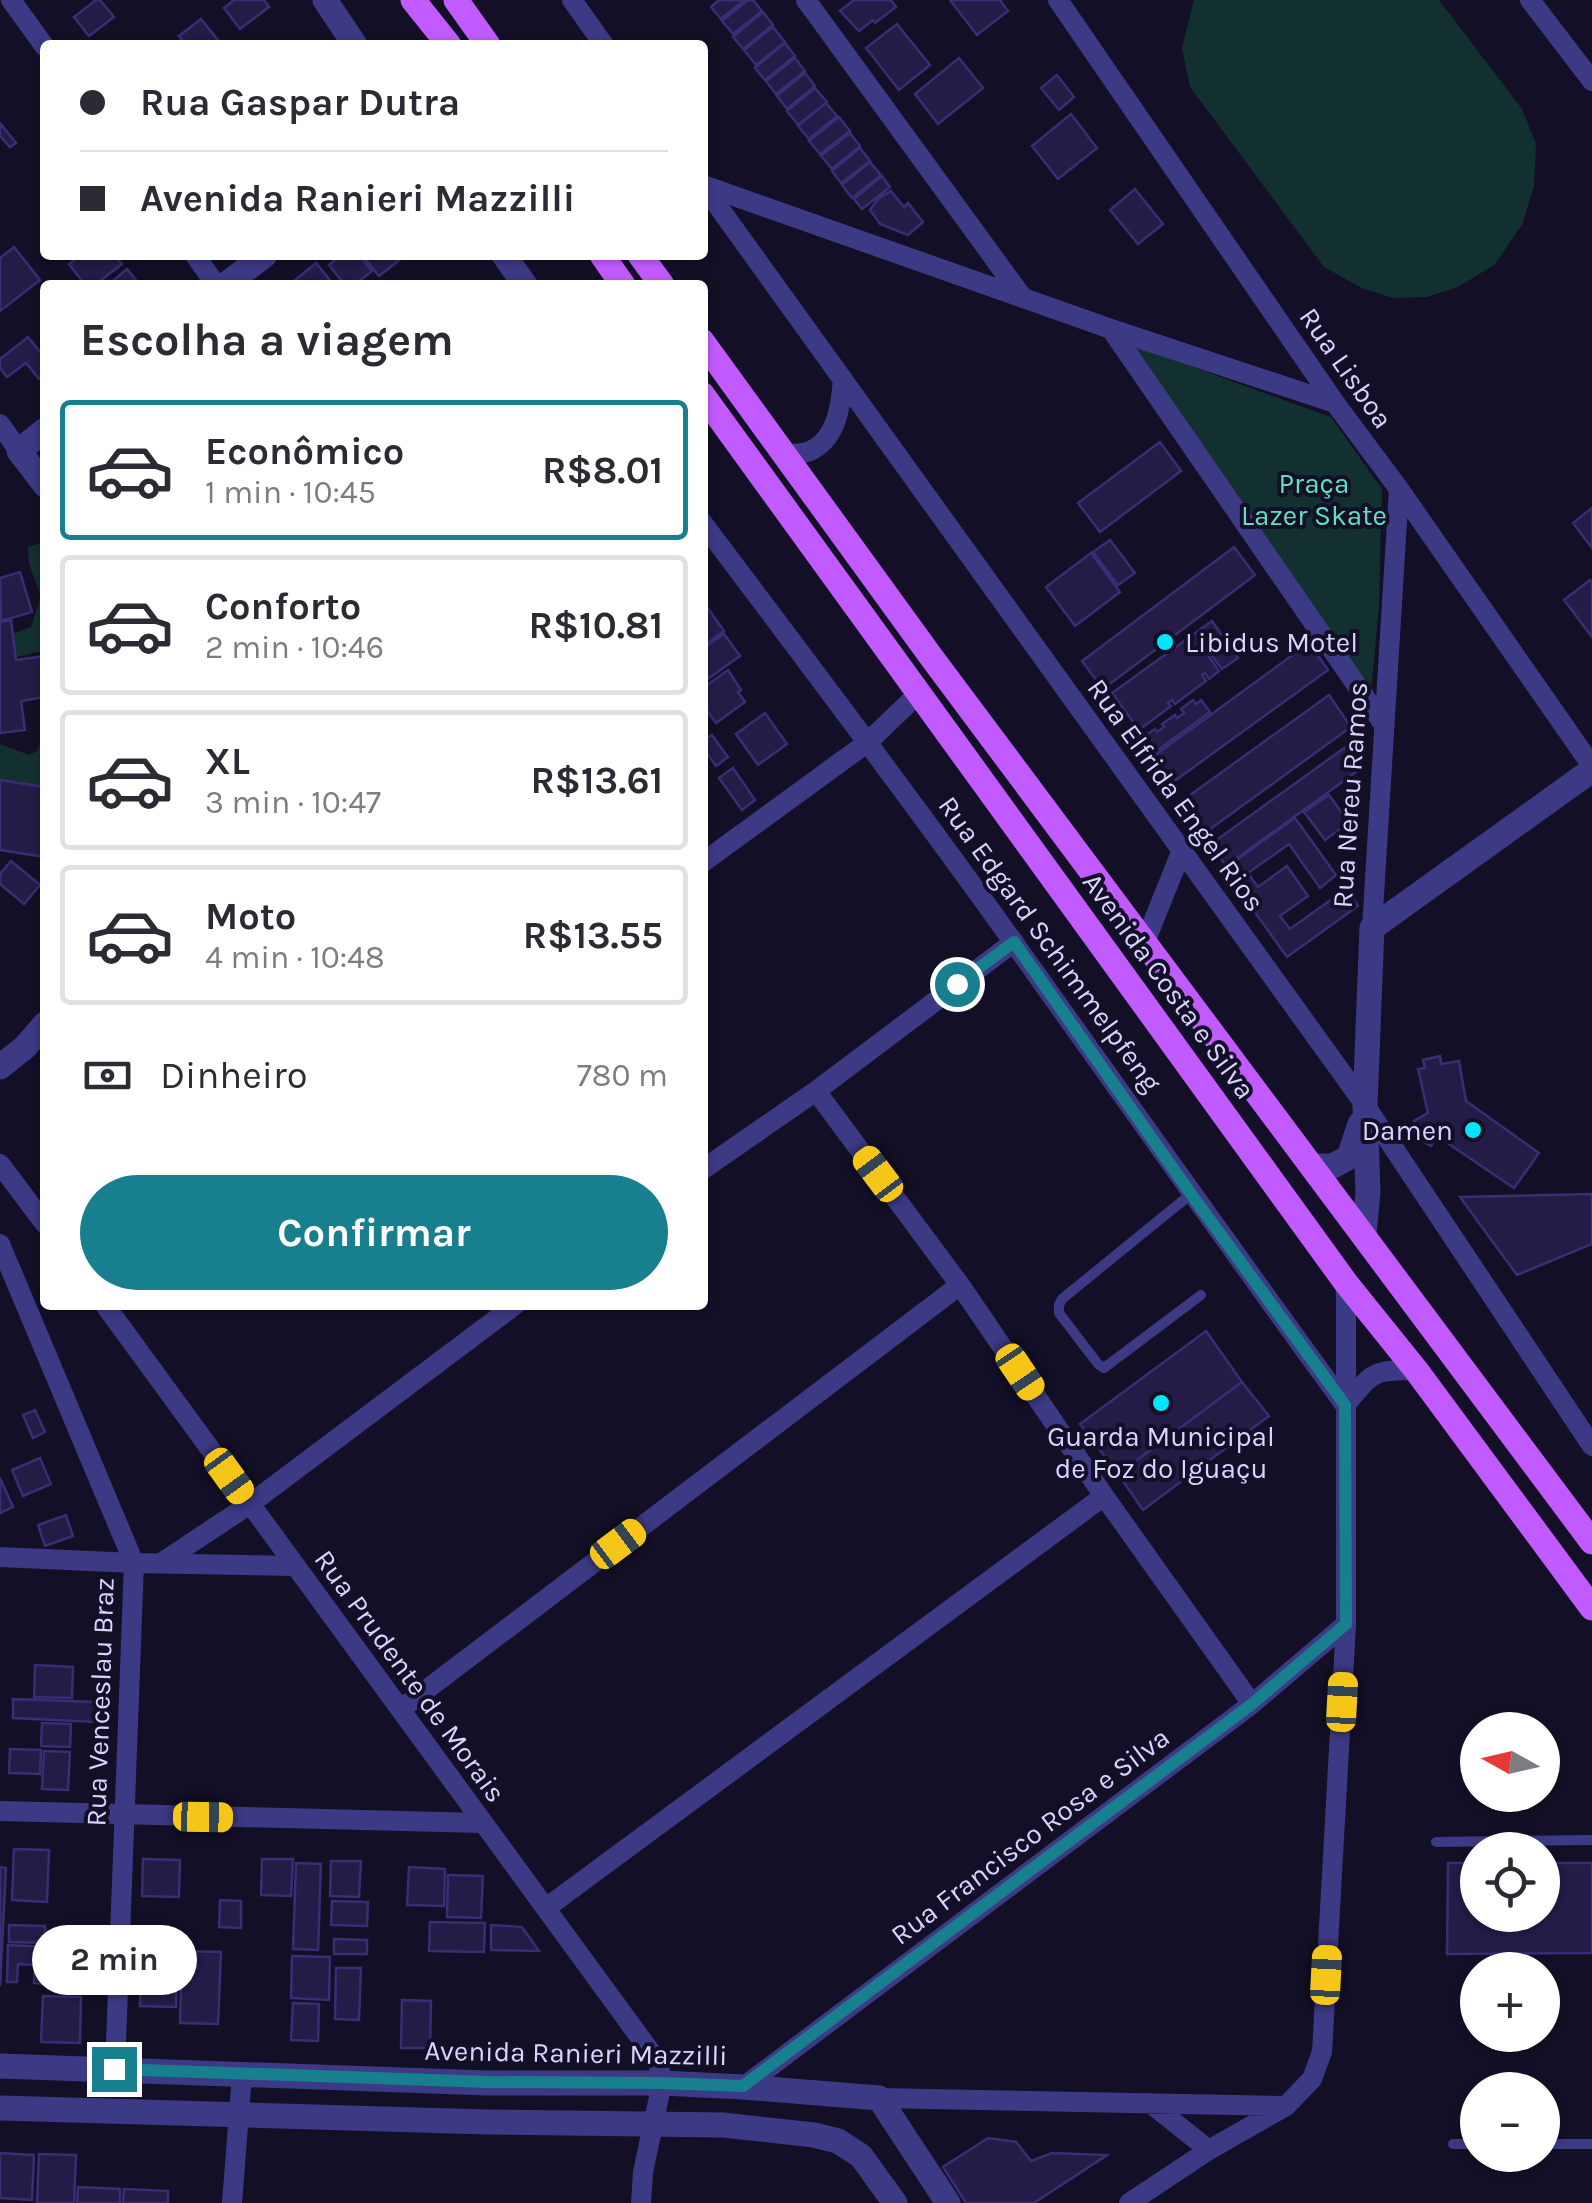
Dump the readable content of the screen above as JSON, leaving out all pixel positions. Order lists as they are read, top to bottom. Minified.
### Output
{"streets":{"main road":["Avenida Costa e Silva"],"street":["Rua Lisboa","Rua Elfrida Engel Rios","Rua Nereu Ramos","Rua Edgard Schimmelpfeng","Rua Prudente de Morais","Rua Venceslau Braz","Rua Francisco Rosa e Silva","Avenida Ranieri Mazzilli"]},"crossings":[["Rua Lisboa","Rua Nereu Ramos"],["Rua Elfrida Engel Rios","Rua Nereu Ramos"],["Rua Prudente de Morais","Avenida Ranieri Mazzilli"],["Rua Venceslau Braz","Avenida Ranieri Mazzilli"],["Rua Francisco Rosa e Silva","Avenida Ranieri Mazzilli"]],"parks":["Praça Lazer Skate"],"places":["Libidus Motel","Damen","Guarda Municipal de Foz do Iguaçu"],"north":"left","page":{"banner":["Rua Gaspar Dutra","Avenida Ranieri Mazzilli"],"heading":"Escolha a viagem","list":[{"name":"Econômico","note":"1 min · 10:45","value":"R$8.01"},{"name":"Conforto","note":"2 min · 10:46","value":"R$10.81"},{"name":"XL","note":"3 min · 10:47","value":"R$13.61"},{"name":"Moto","note":"4 min · 10:48","value":"R$13.55"}],"pay":["Dinheiro","780 m"],"buttons":"Confirmar","map_buttons":["+","−"],"bubble":"2 min"}}
